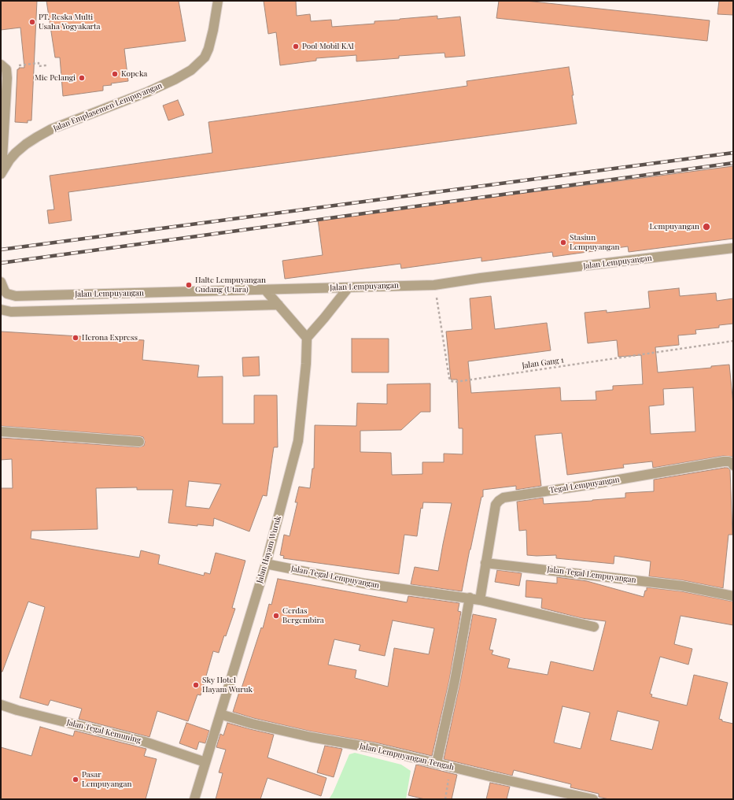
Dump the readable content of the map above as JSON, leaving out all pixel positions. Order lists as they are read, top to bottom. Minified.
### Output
{"streets":{"street":["Jalan Emplasemen Lempuyangan","Jalan Lempuyangan","Tegal Lempuyangan","Jalan Hayam Wuruk","Jalan Tegal Lempuyangan","Jalan Tegal Kemuning","Jalan Lempuyangan Tengah"],"path":["Jalan Gang 1"]},"crossings":[["Jalan Lempuyangan","Jalan Gang 1"],["Tegal Lempuyangan","Jalan Tegal Lempuyangan"],["Jalan Hayam Wuruk","Jalan Tegal Lempuyangan"],["Jalan Hayam Wuruk","Jalan Tegal Kemuning"],["Jalan Hayam Wuruk","Jalan Lempuyangan Tengah"]],"places":["PT. Reska Multi Usaha Yogyakarta","Pool Mobil KAI","Kopeka","Mie Pelangi","Lempuyangan","Stasiun Lempuyangan","Halte Lempuyangan Gudang (Utara)","Herona Express","Cerdas Bergembira","Sky Hotel Hayam Wuruk","Pasar Lempuyangan"]}
